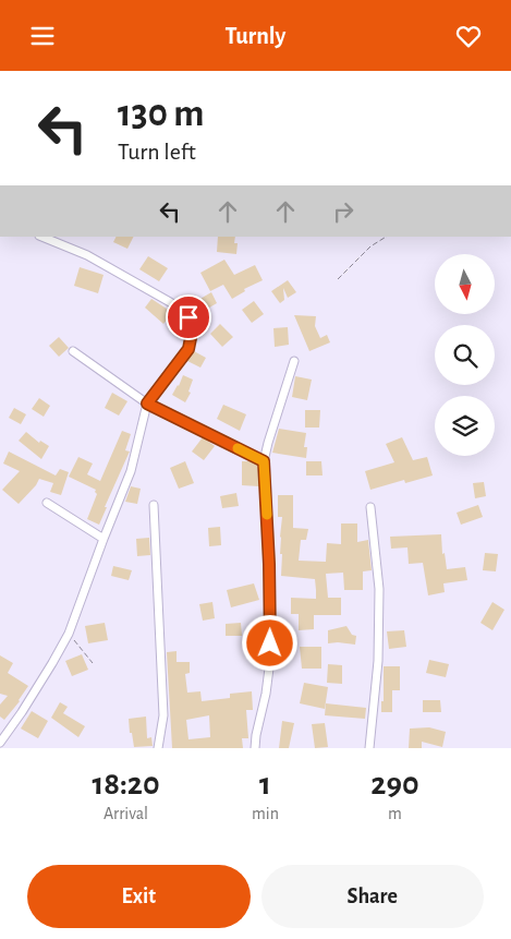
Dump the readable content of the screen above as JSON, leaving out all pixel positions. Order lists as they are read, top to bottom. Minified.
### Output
{"north":"bottom","page":{"header":"Turnly","turn":["130 m","Turn left"],"eta":["18:20","Arrival","1","min","290","m"],"buttons":["Exit","Share"]}}
